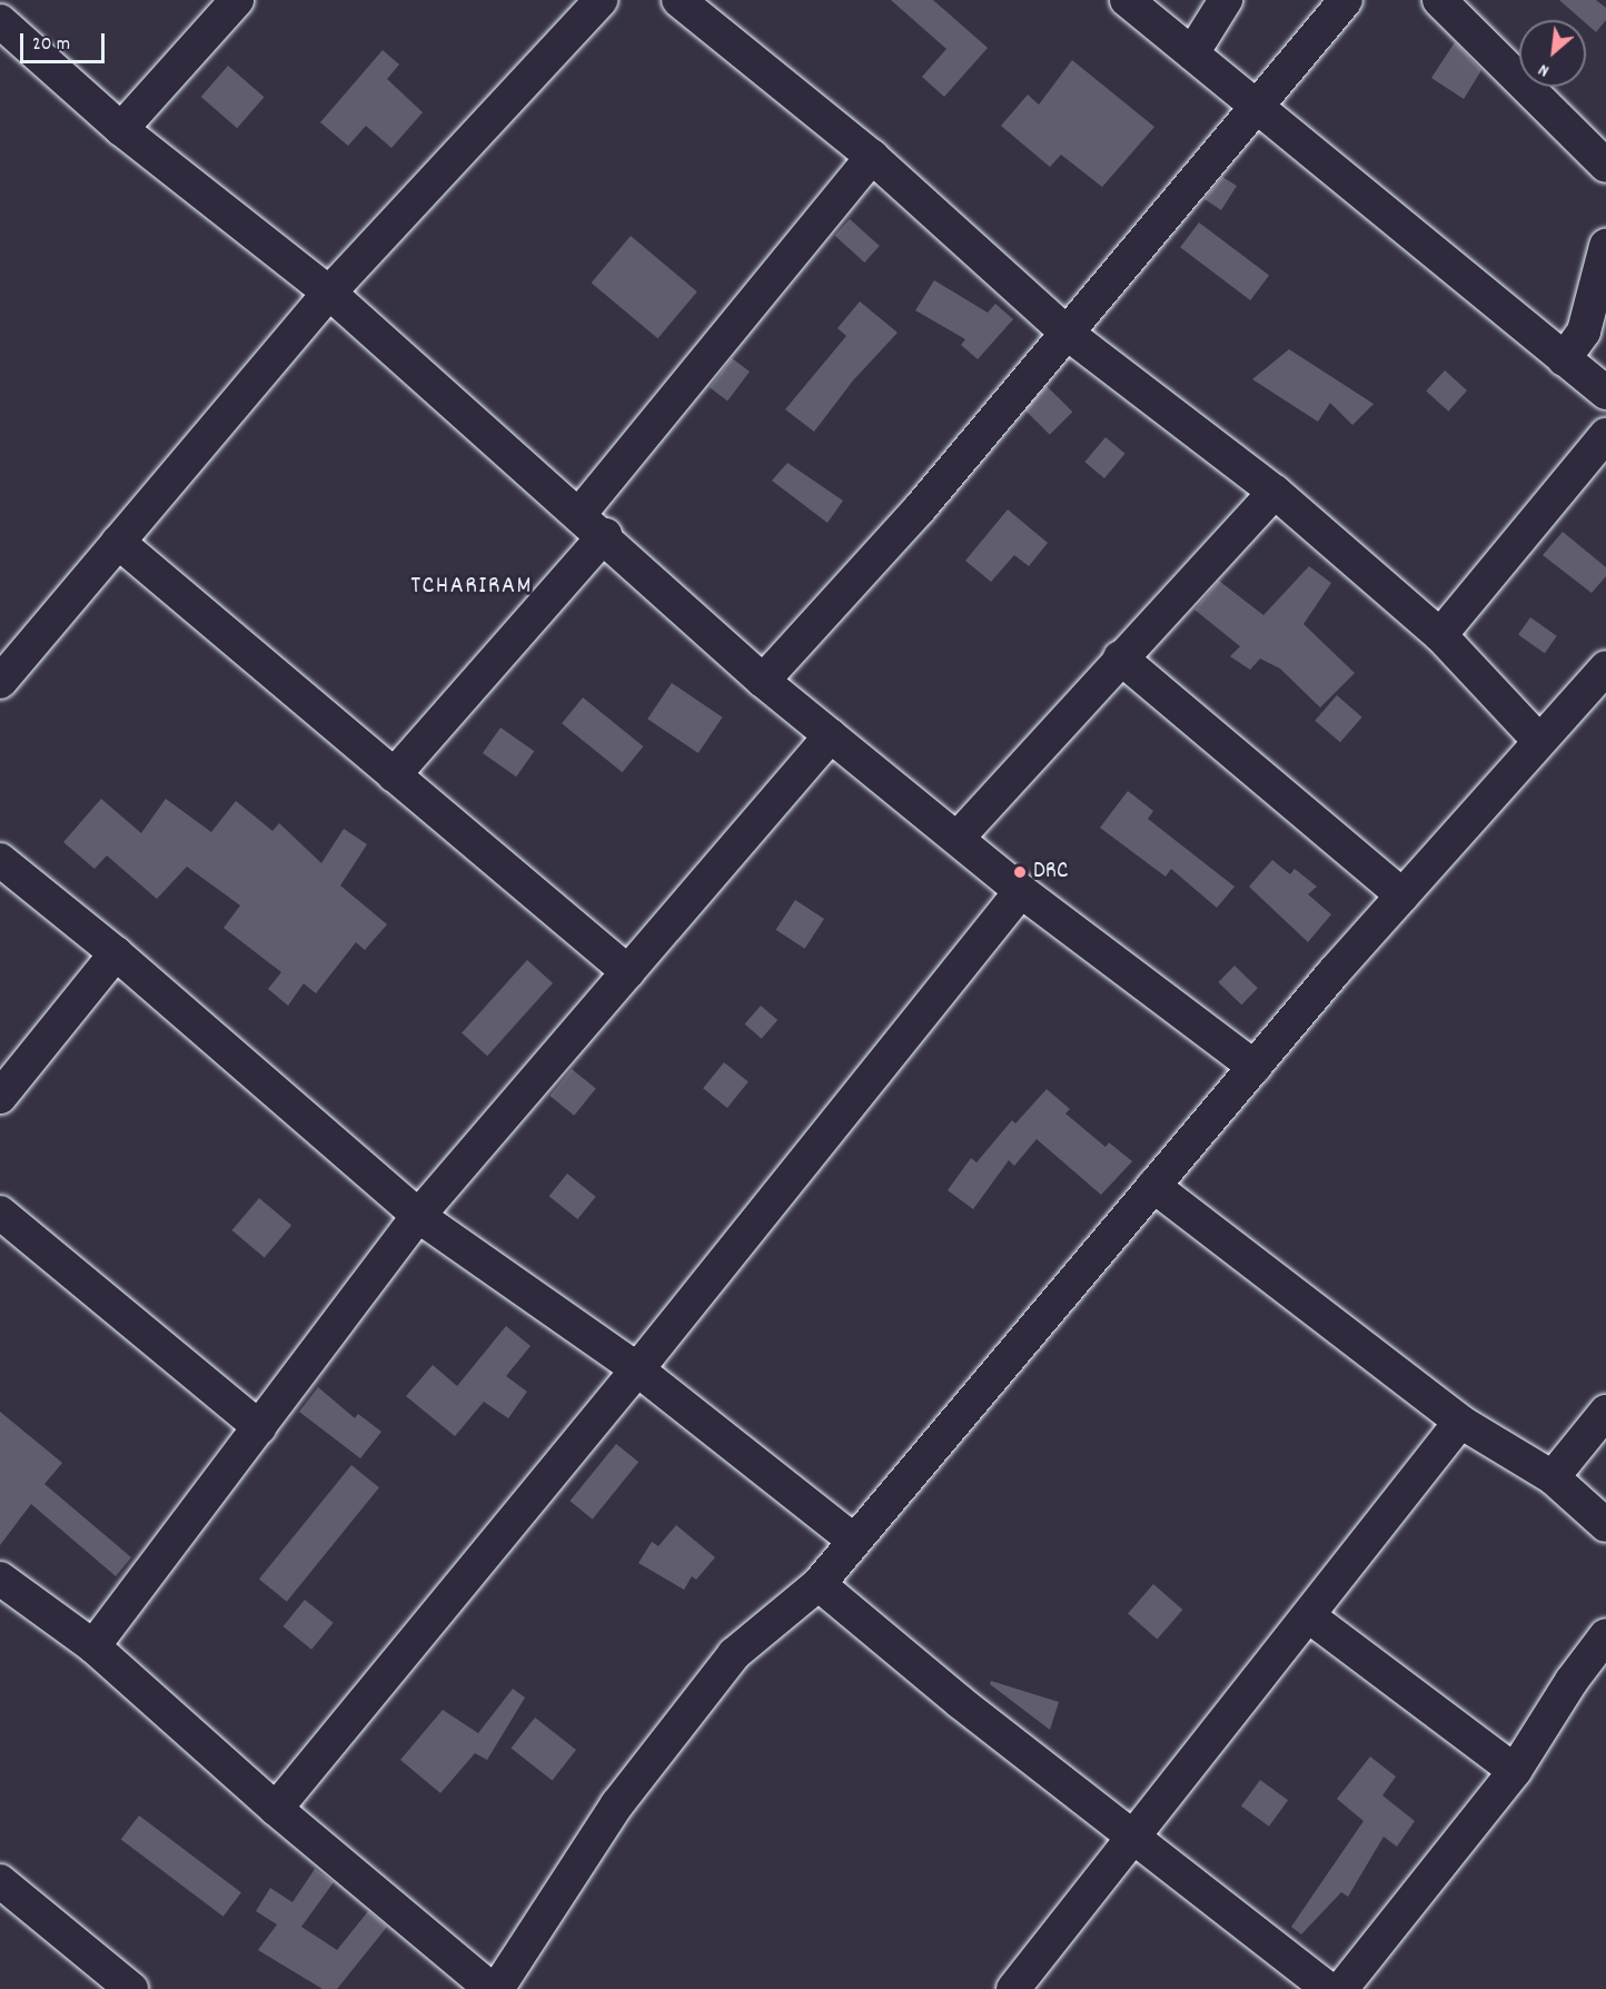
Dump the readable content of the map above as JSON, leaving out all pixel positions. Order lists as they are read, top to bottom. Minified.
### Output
{"districts":["TCHARIRAM"],"places":["DRC"],"scale_bar":"20 m","north":"bottom left"}
